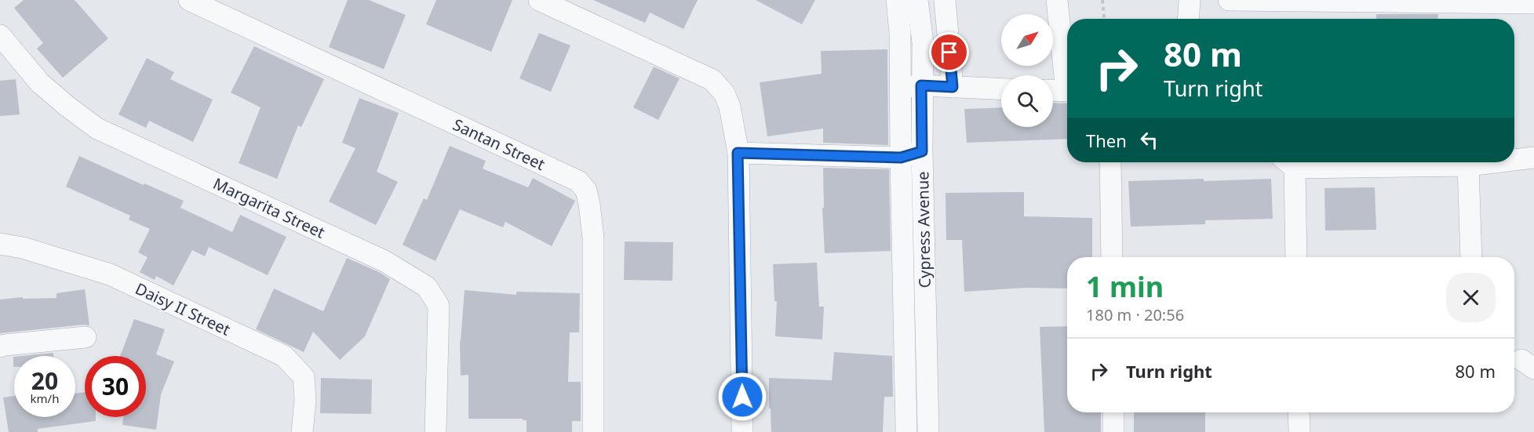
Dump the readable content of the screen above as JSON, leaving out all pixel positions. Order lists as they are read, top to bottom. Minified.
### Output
{"streets":{"street":["Santan Street","Margarita Street","Cypress Avenue","Daisy II Street"]},"north":"top right","page":{"turn":["80 m","Turn right"],"then":"Then","heading":["1 min","180 m · 20:56"],"list":[{"name":"Turn right","value":"80 m"}],"speed":"20 km/h","limit":"30"}}
